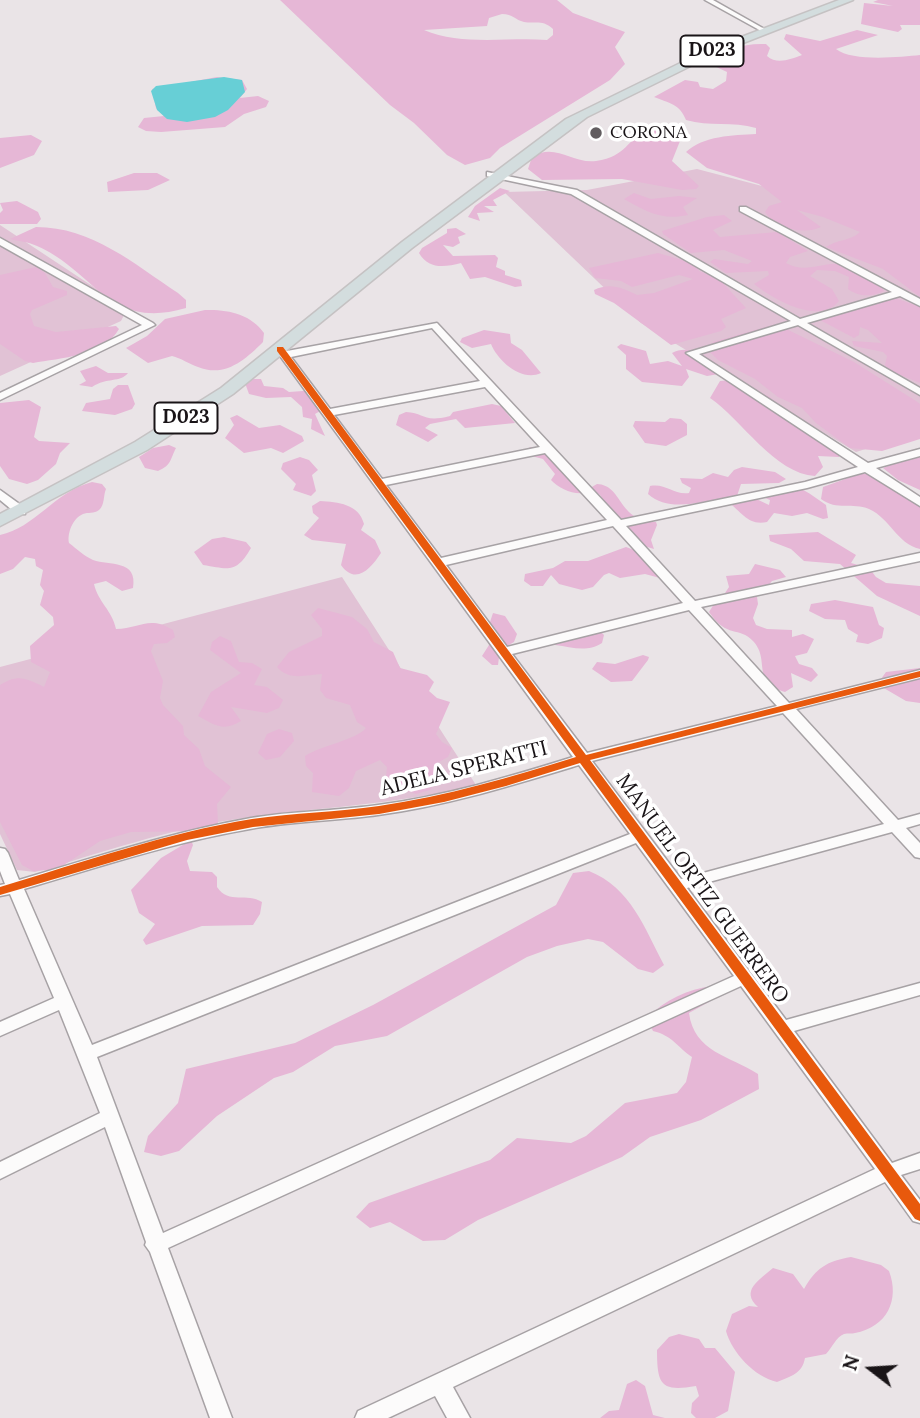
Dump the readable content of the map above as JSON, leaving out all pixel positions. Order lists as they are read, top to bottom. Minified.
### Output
{"streets":{"main road":["D023"],"street":["ADELA SPERATTI","MANUEL ORTIZ GUERRERO"]},"crossings":[["D023","MANUEL ORTIZ GUERRERO"],["ADELA SPERATTI","MANUEL ORTIZ GUERRERO"]],"places":["CORONA"],"north":"left"}
